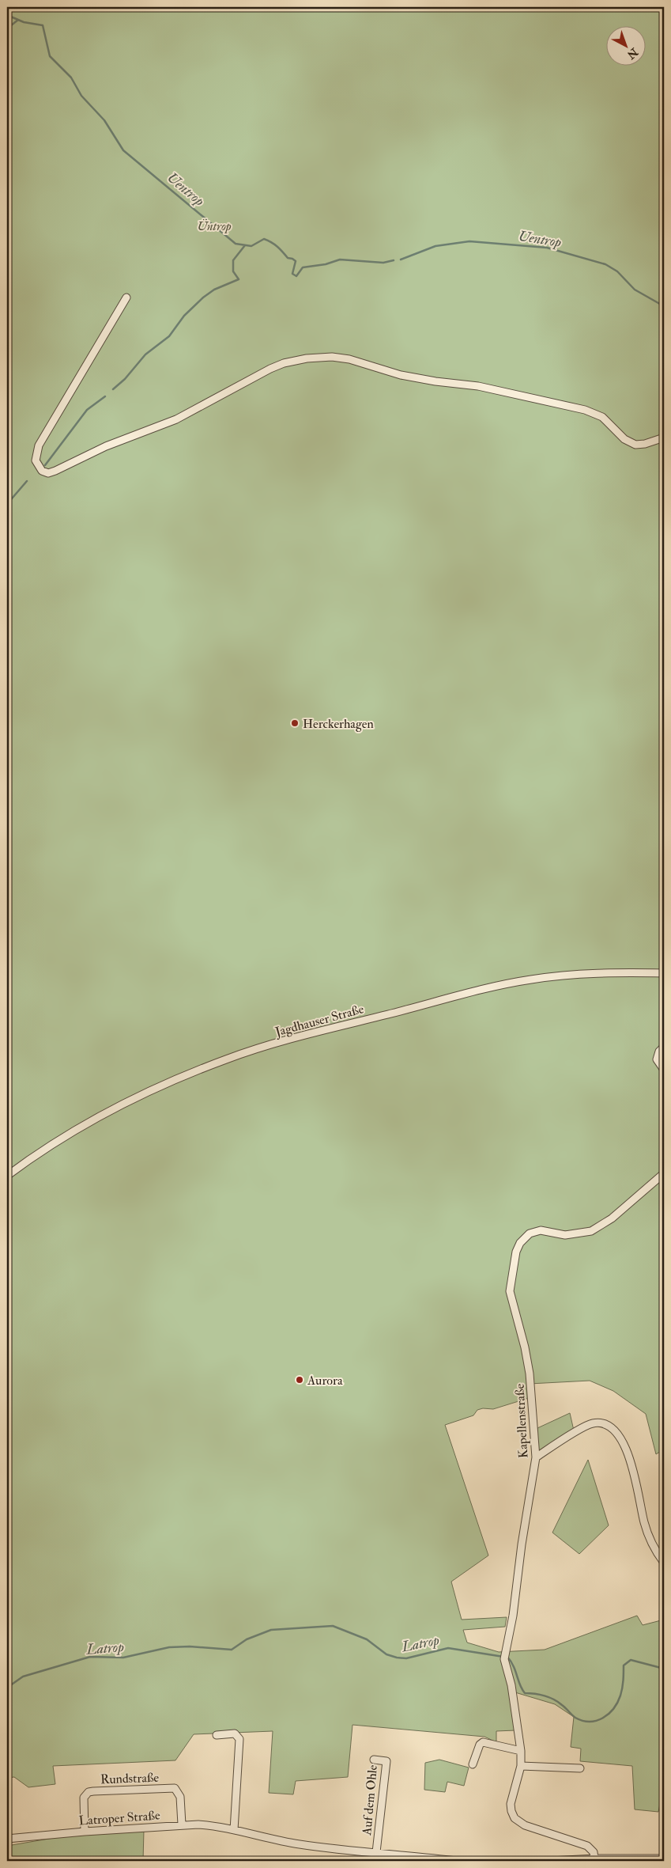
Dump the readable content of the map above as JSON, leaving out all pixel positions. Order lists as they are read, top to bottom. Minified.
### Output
{"streets":{"street":["Jagdhauser Straße","Kapellenstraße","Rundstraße","Auf dem Ohle","Latroper Straße"]},"crossings":[["Rundstraße","Latroper Straße"],["Auf dem Ohle","Latroper Straße"]],"water":["Uentrop","Latrop"],"parks":["Üntrop"],"places":["Herckerhagen","Aurora"],"north":"bottom right"}
